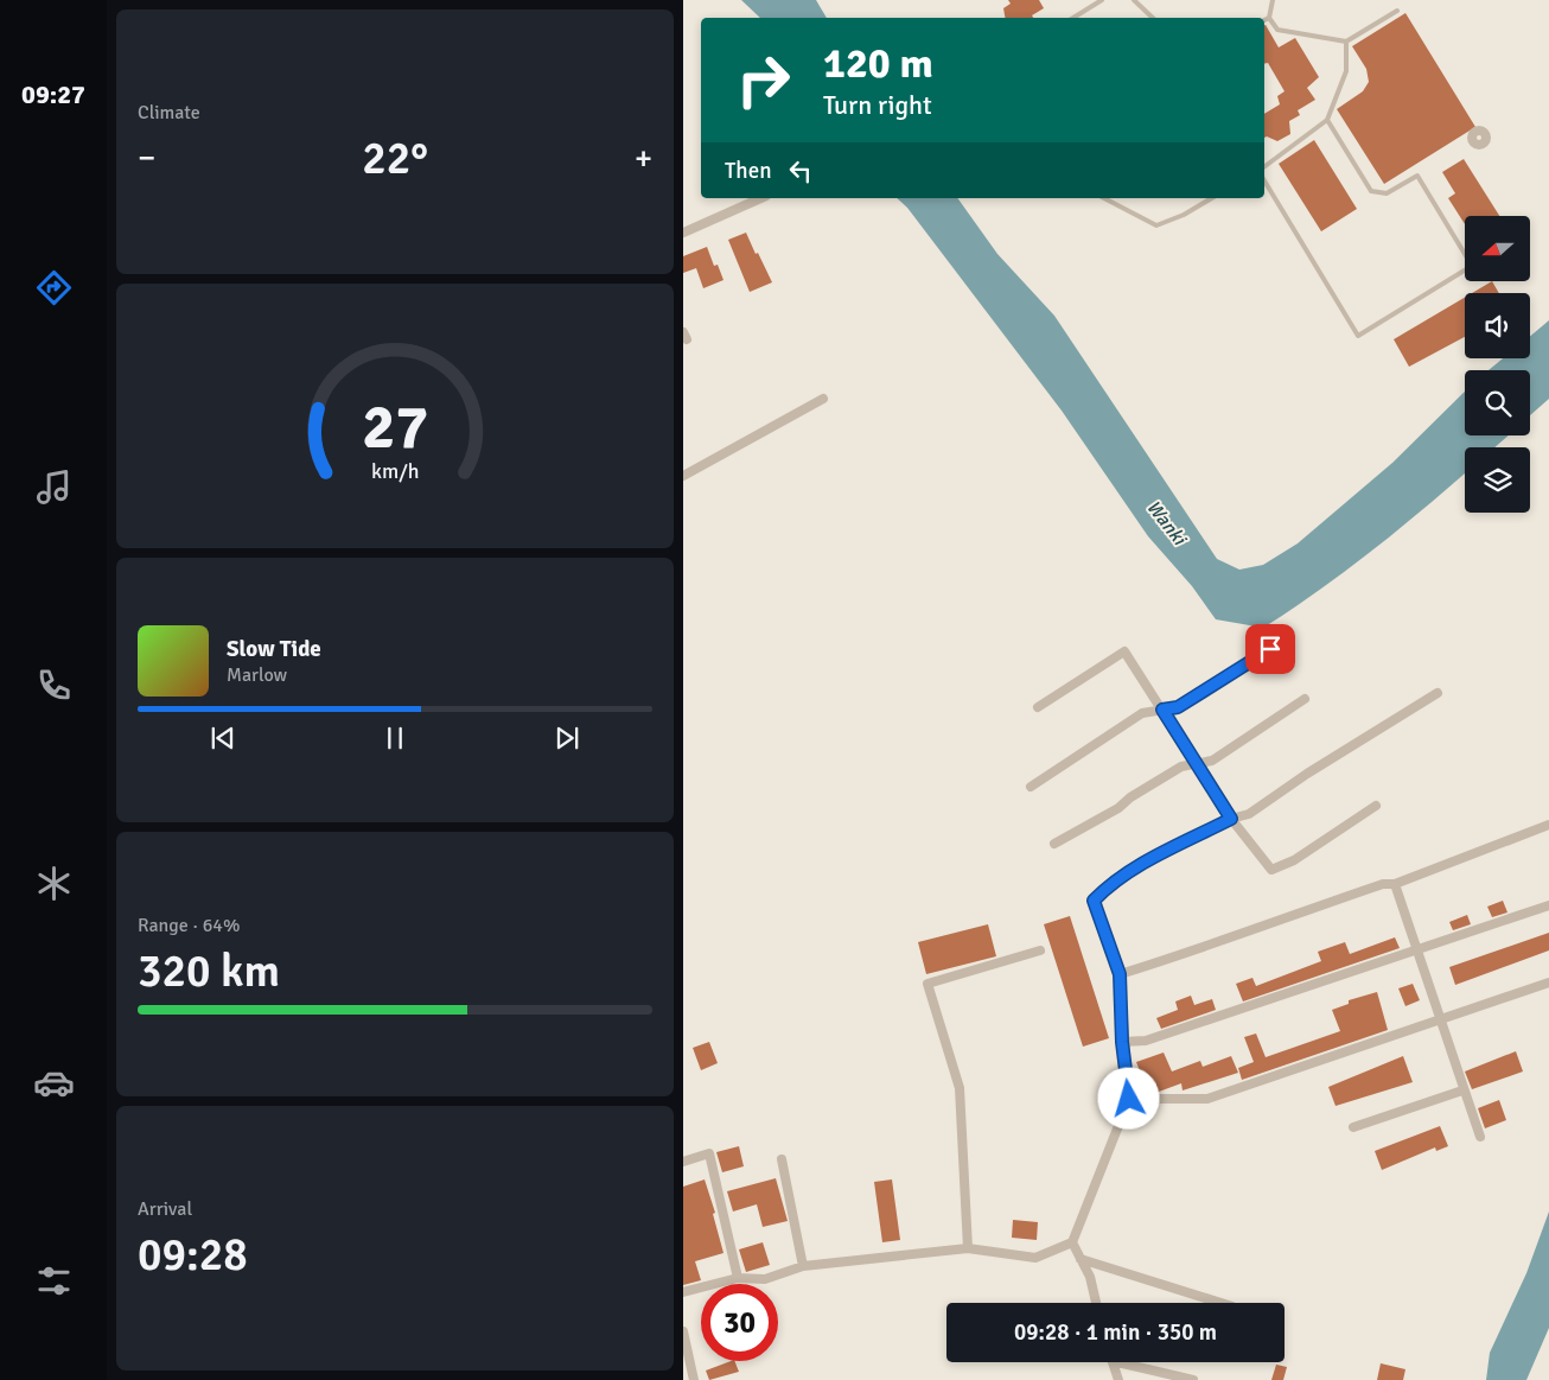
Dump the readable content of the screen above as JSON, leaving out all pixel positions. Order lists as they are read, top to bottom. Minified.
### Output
{"water":["Wanki"],"north":"left","page":{"tabs":"09:27","tile":["Climate",["Range · 64%","320 km"],["Arrival","09:28"]],"turn":["120 m","Turn right"],"heat":["−","22°","+"],"then":"Then","song":["Slow Tide","Marlow"],"limit":"30","trip":"09:28 · 1 min · 350 m","gauge":["27","km/h"]}}
